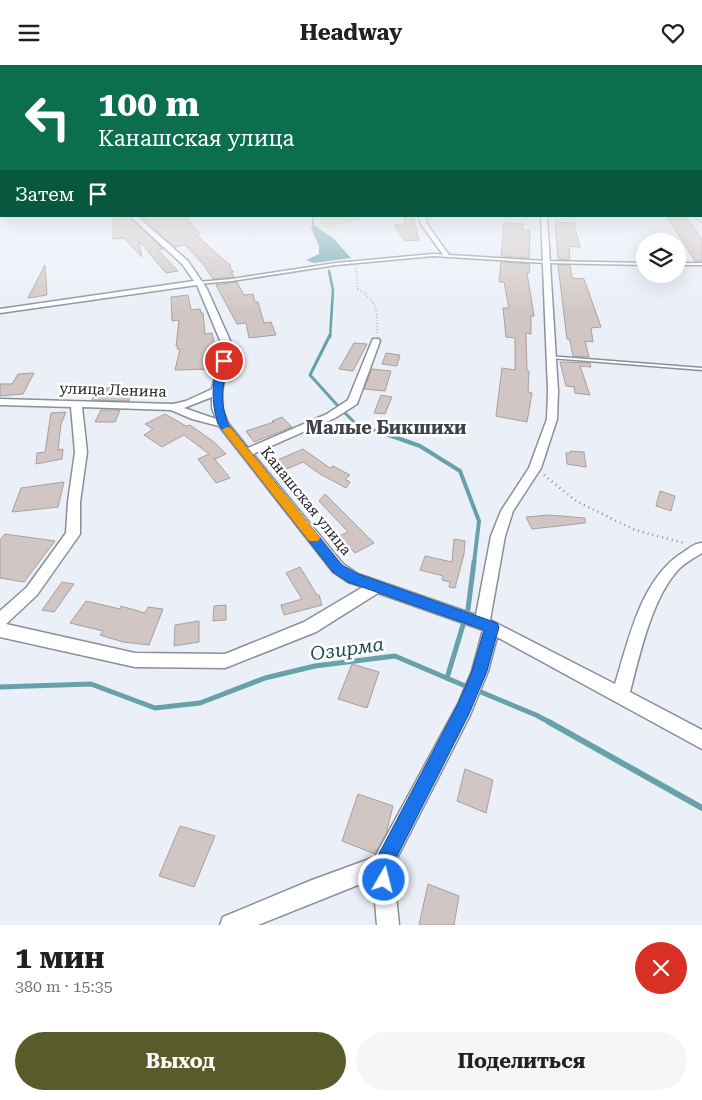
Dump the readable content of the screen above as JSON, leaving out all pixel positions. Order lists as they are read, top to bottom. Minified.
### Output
{"streets":{"street":["улица Ленина","Канашская улица"]},"crossings":[["улица Ленина","Канашская улица"]],"districts":["Малые Бикшихи"],"water":["Озирма"],"page":{"header":"Headway","turn":["100 m","Канашская улица"],"then":"Затем","heading":["1 мин","380 m · 15:35"],"buttons":["Выход","Поделиться"]}}
